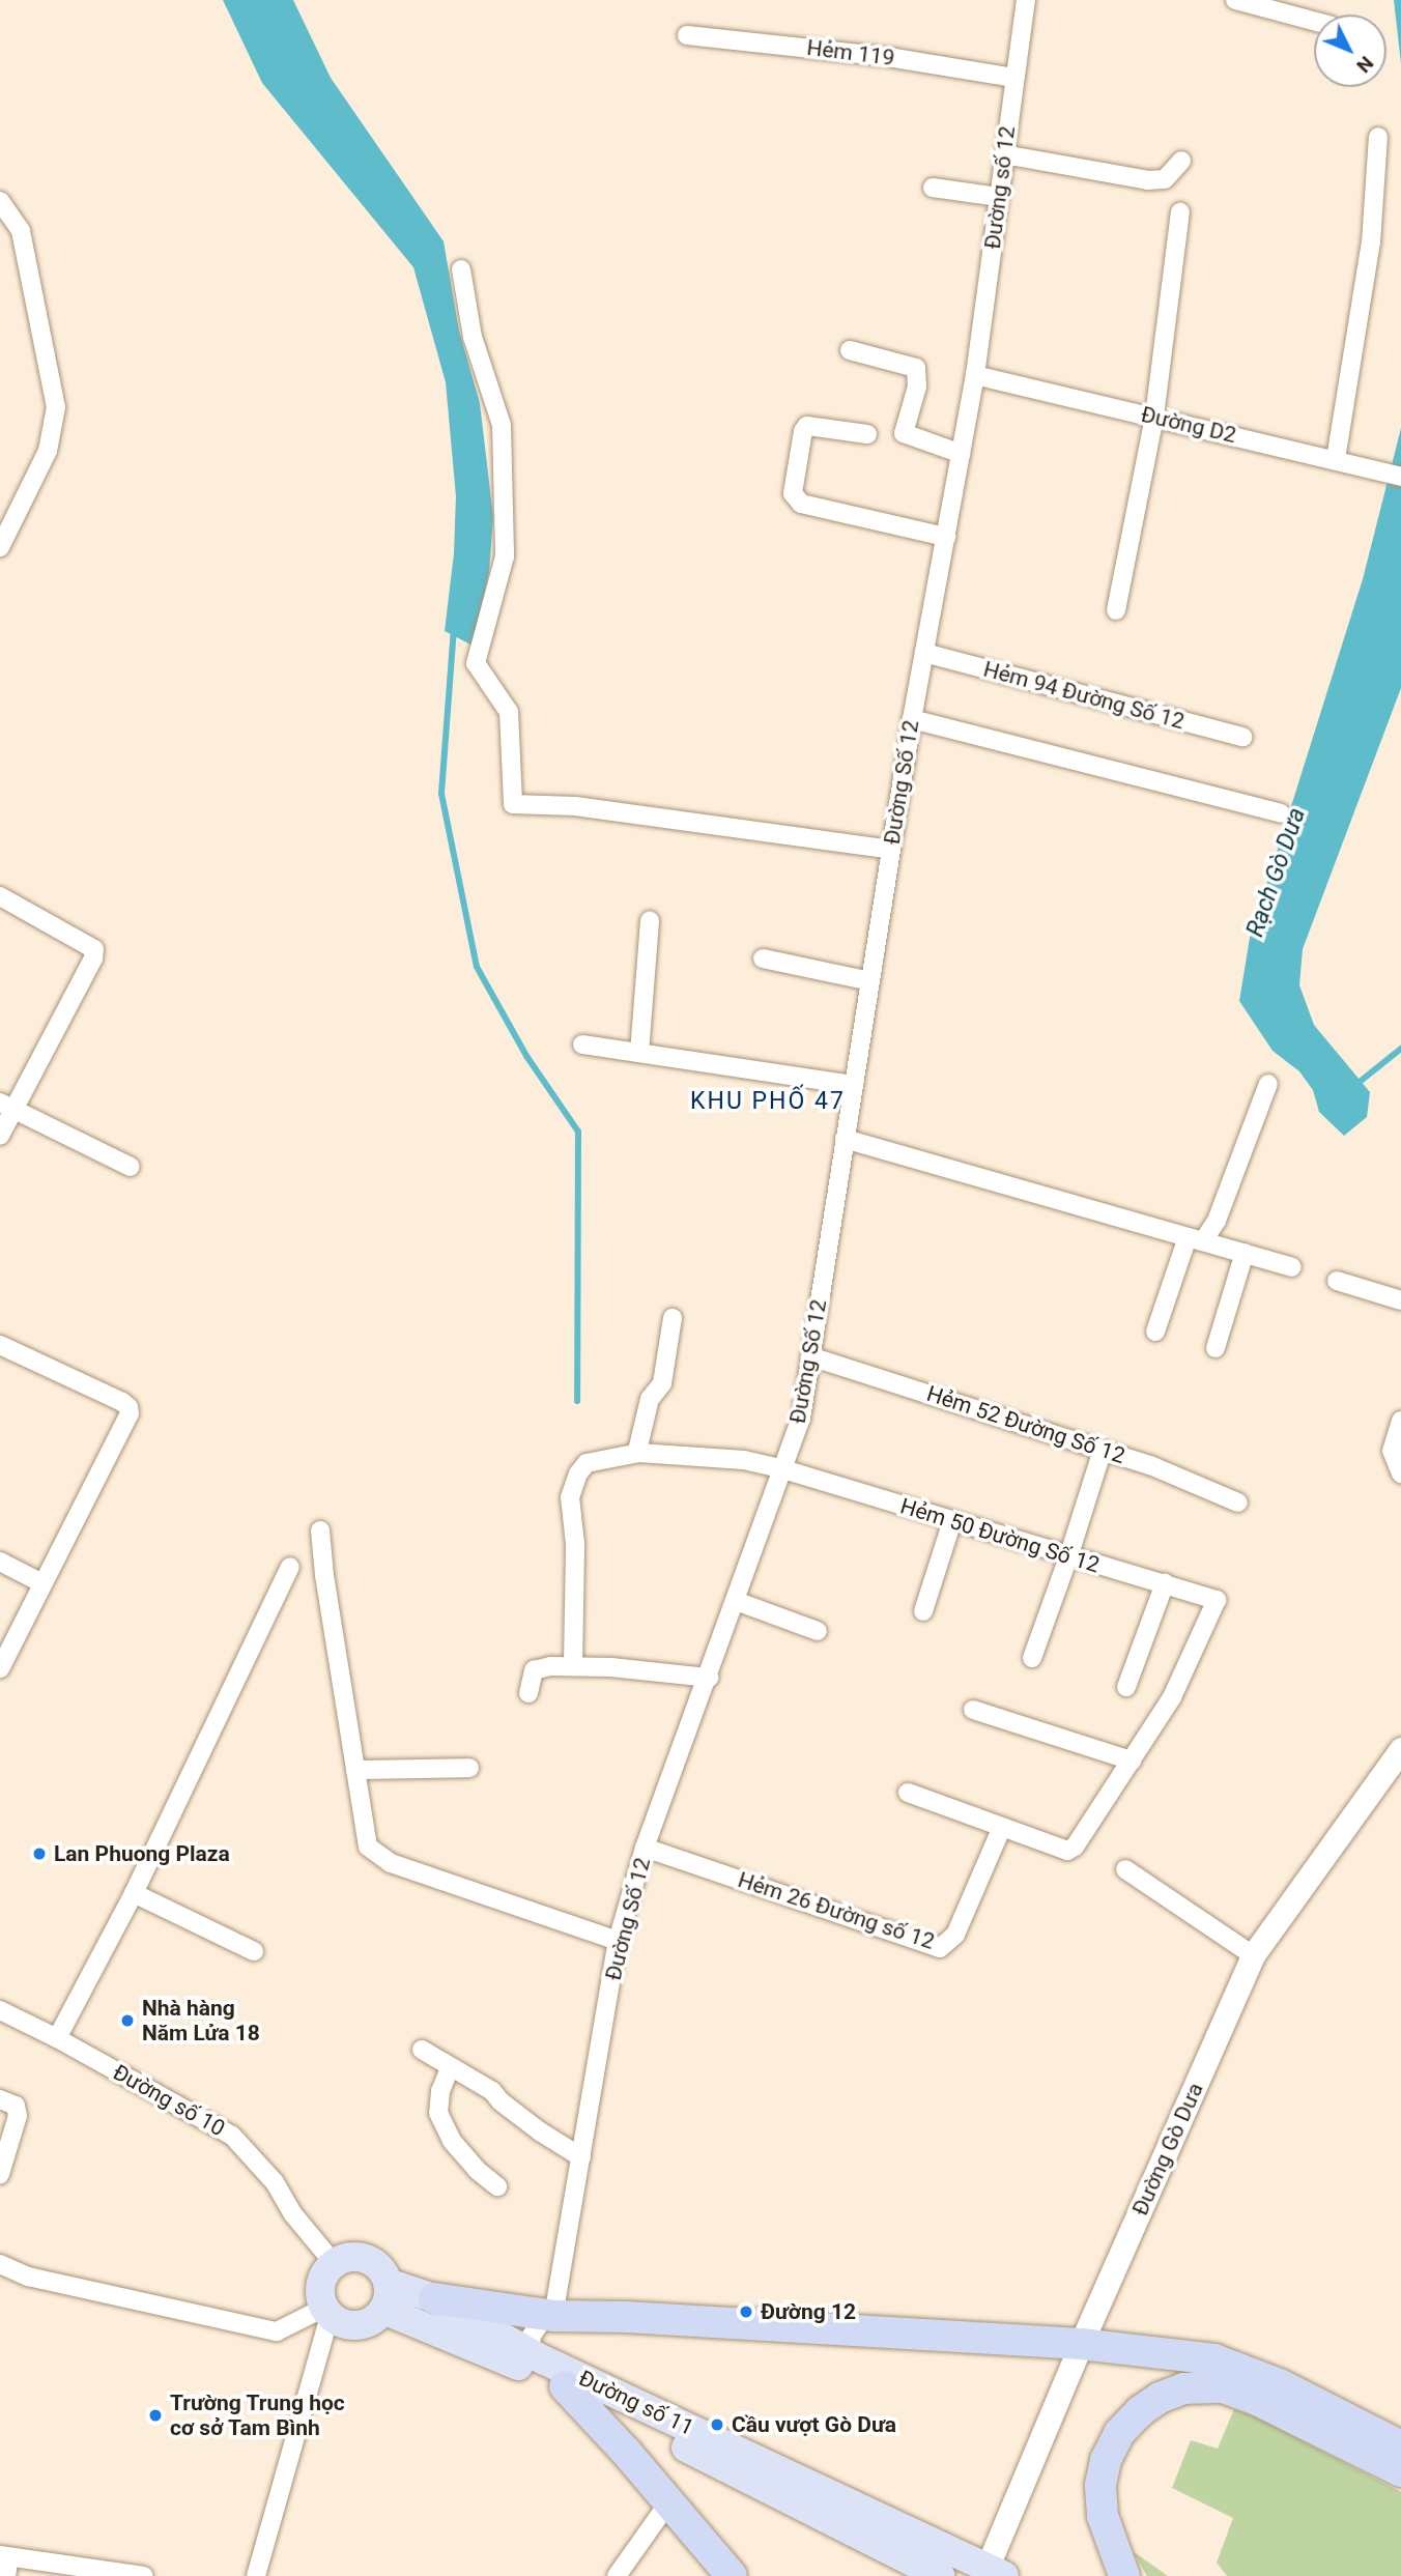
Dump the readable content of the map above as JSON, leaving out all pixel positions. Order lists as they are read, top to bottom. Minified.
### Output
{"streets":{"main road":["Đường số 11"],"street":["Hẻm 119","Đường số 12","Đường D2","Hẻm 94 Đường Số 12","Đường Số 12","Hẻm 52 Đường Số 12","Hẻm 50 Đường Số 12","Hẻm 26 Đường số 12","Đường số 10","Đường Gò Dưa"]},"crossings":[["Hẻm 119","Đường số 12"],["Đường số 12","Đường D2"],["Đường số 12","Đường Số 12"],["Đường D2","Đường Số 12"],["Hẻm 94 Đường Số 12","Đường Số 12"],["Đường Số 12","Hẻm 52 Đường Số 12"],["Đường Số 12","Hẻm 50 Đường Số 12"],["Đường Số 12","Hẻm 26 Đường số 12"],["Đường số 10","Đường số 11"],["Đường Gò Dưa","Đường số 11"]],"districts":["KHU PHỐ 47"],"water":["Rạch Gò Dưa"],"places":["Lan Phuong Plaza","Nhà hàng Năm Lửa 18","Đường 12","Trường Trung học cơ sở Tam Bình","Cầu vượt Gò Dưa"],"north":"bottom right"}
